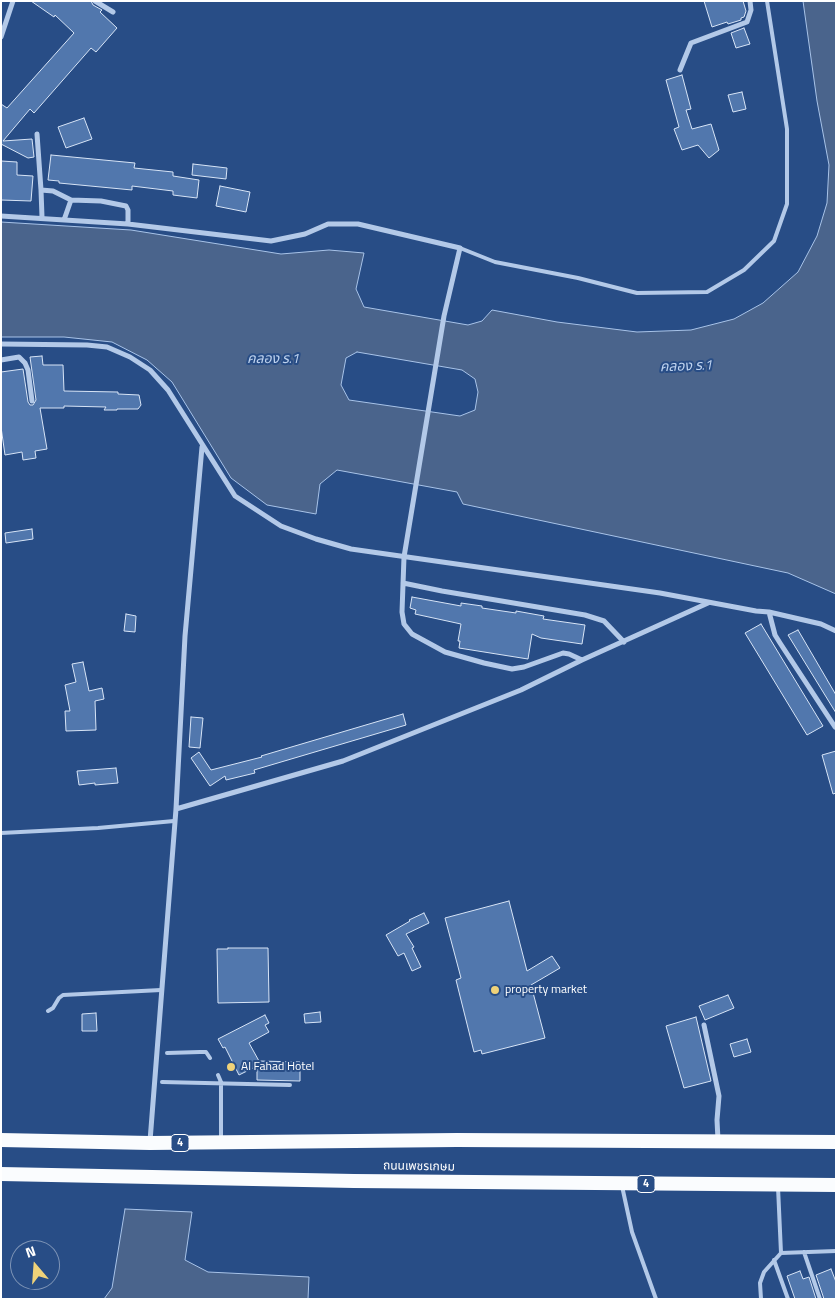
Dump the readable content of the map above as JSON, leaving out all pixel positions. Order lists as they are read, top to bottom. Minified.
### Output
{"streets":{"highway":["4","ถนนเพชรเกษม"]},"water":["คลอง ร.1"],"places":["property market","Al Fahad Hotel"],"north":"top"}
